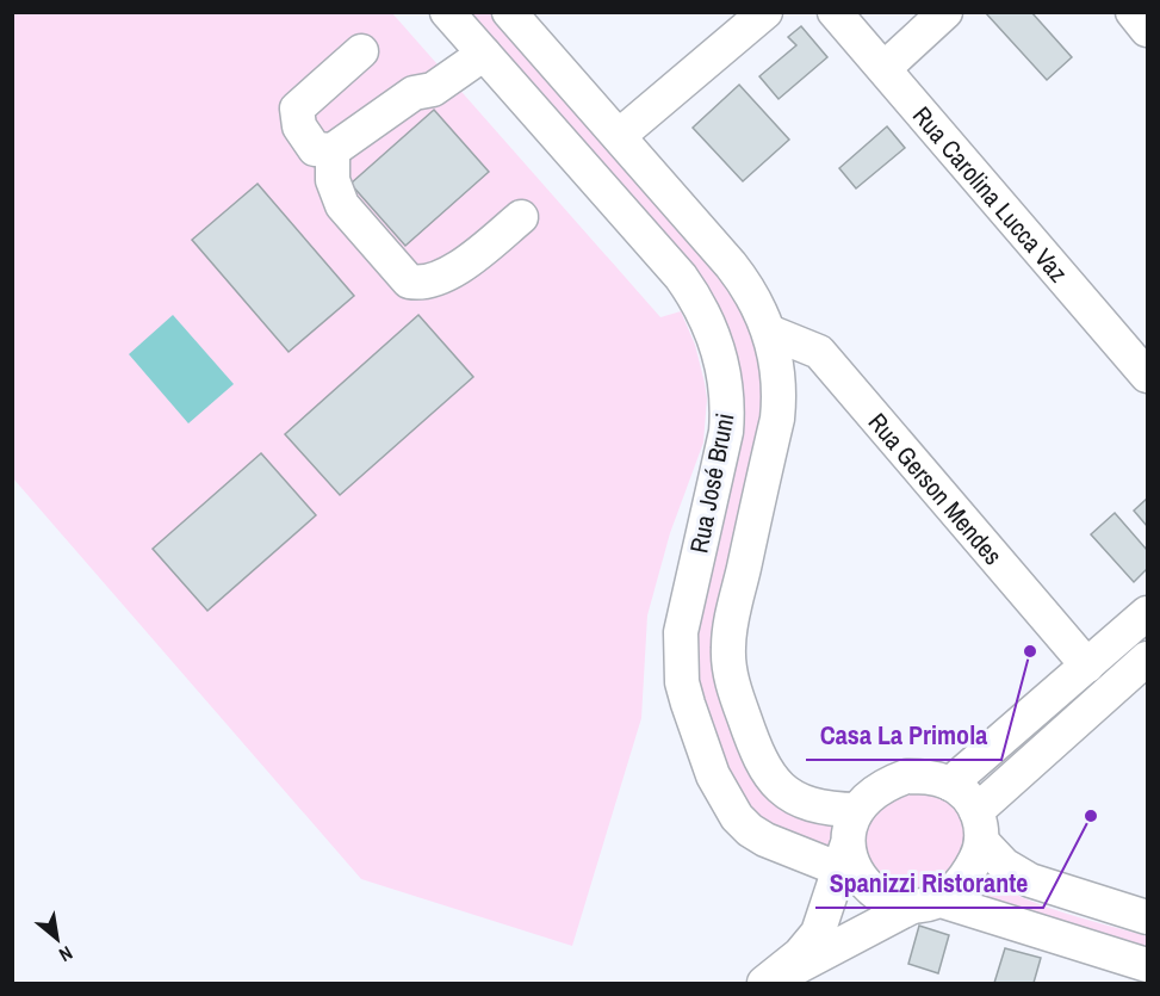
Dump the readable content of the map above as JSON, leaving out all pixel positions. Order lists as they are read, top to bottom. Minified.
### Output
{"streets":{"street":["Rua Carolina Lucca Vaz","Rua José Bruni","Rua Gerson Mendes"]},"crossings":[["Rua José Bruni","Rua Gerson Mendes"]],"places":["Casa La Primola","Spanizzi Ristorante"],"north":"bottom right"}
